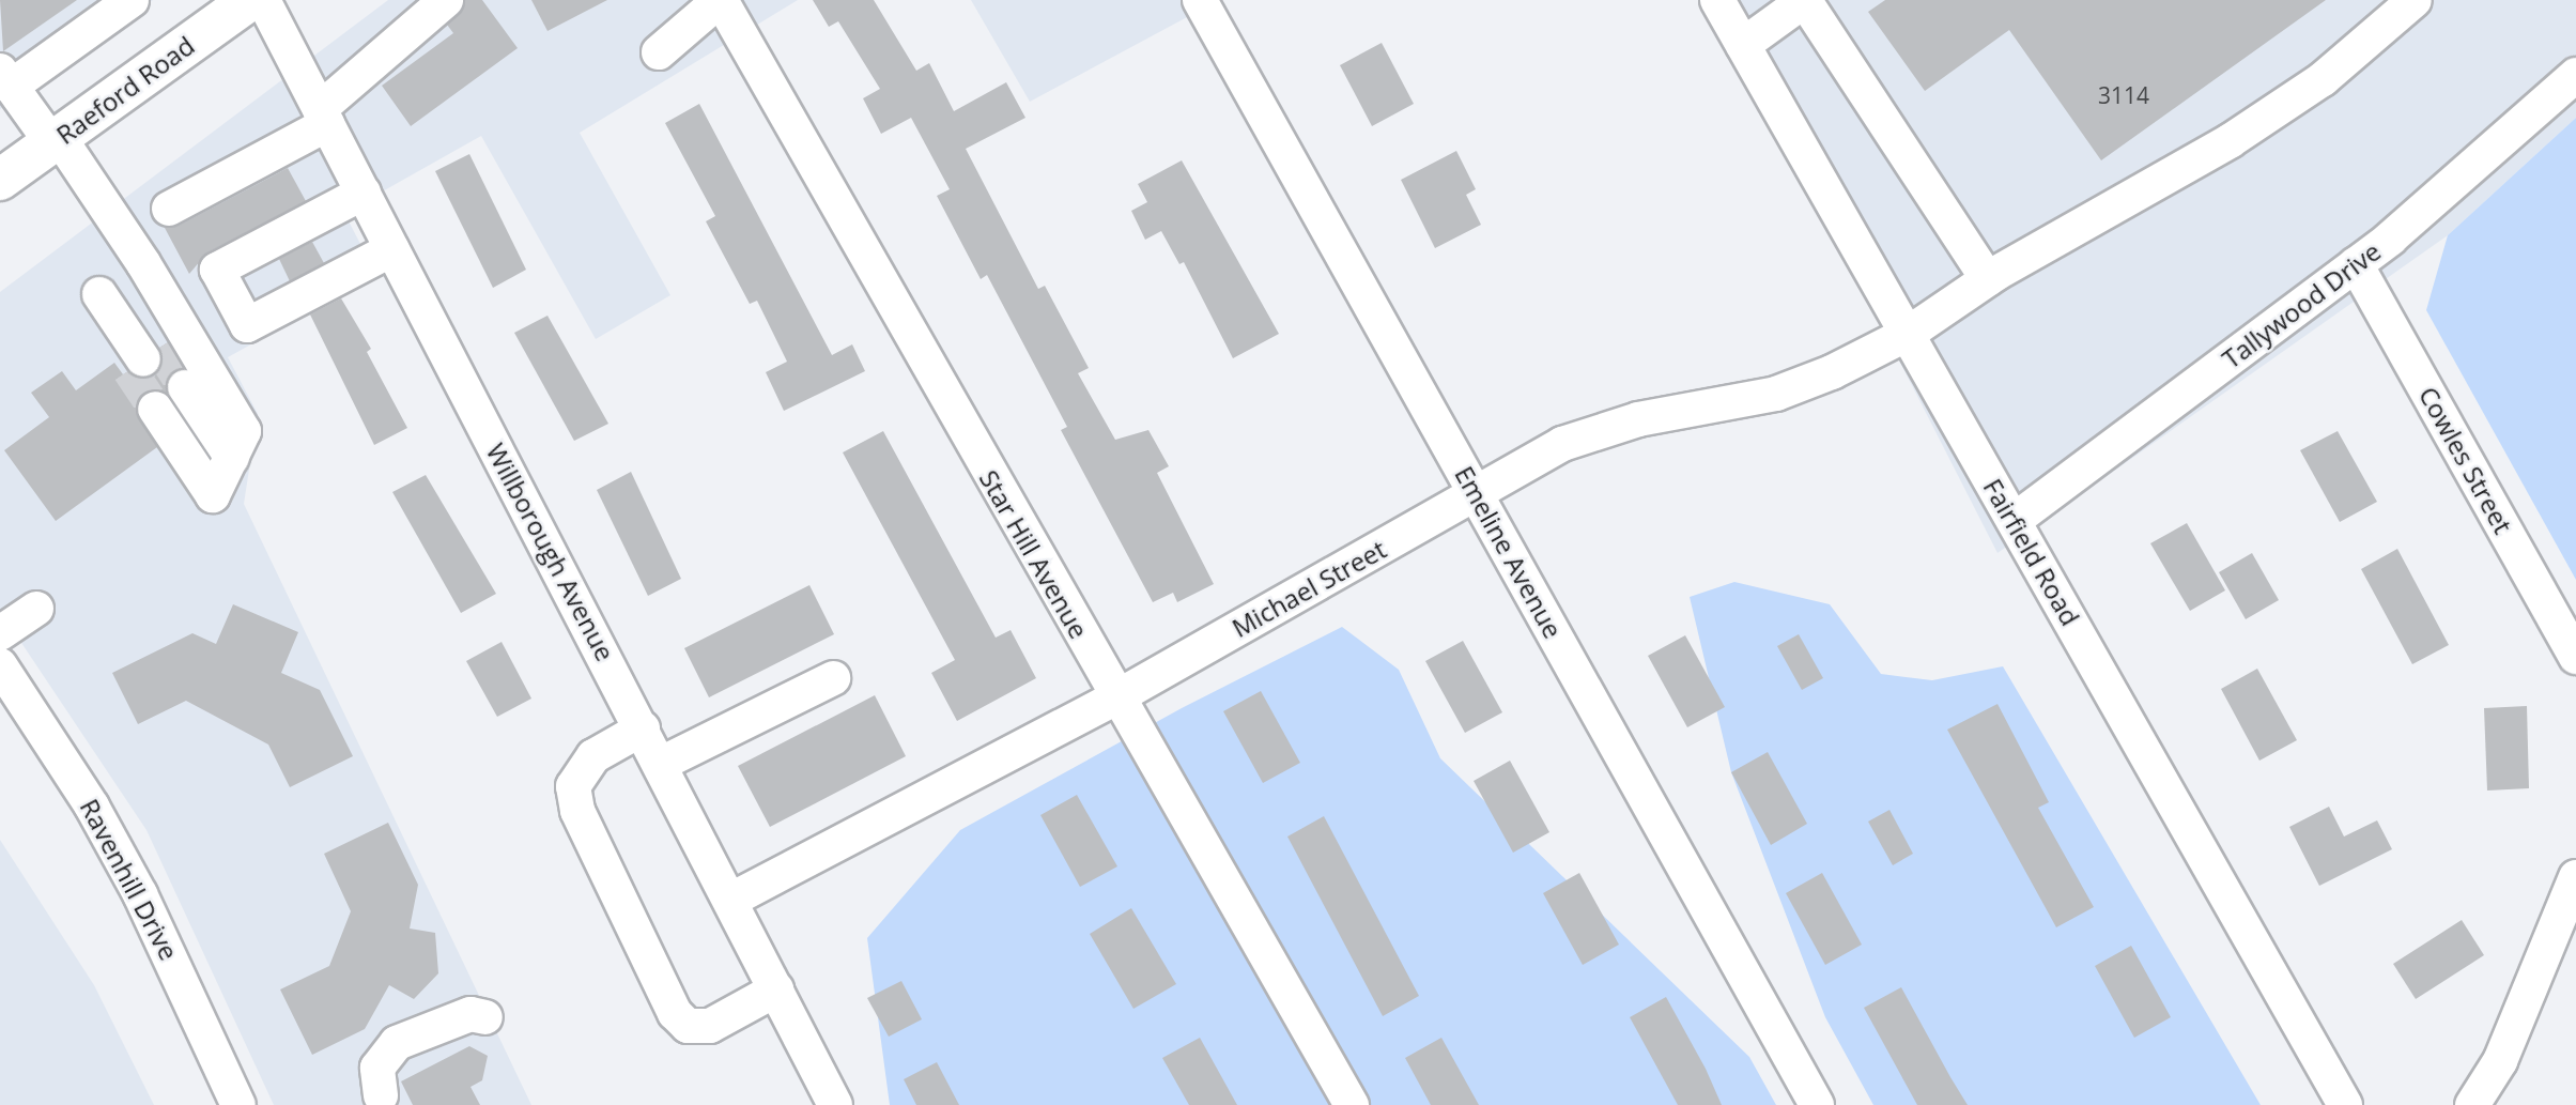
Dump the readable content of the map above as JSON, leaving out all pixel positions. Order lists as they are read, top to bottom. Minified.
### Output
{"streets":{"main road":["Raeford Road"],"street":["Tallywood Drive","Cowles Street","Willborough Avenue","Emeline Avenue","Fairfield Road","Star Hill Avenue","Michael Street","Ravenhill Drive"]},"crossings":[["Raeford Road","Willborough Avenue"],["Tallywood Drive","Cowles Street"],["Tallywood Drive","Fairfield Road"],["Willborough Avenue","Michael Street"],["Emeline Avenue","Michael Street"],["Fairfield Road","Michael Street"],["Star Hill Avenue","Michael Street"]],"house_numbers":["3114"]}
